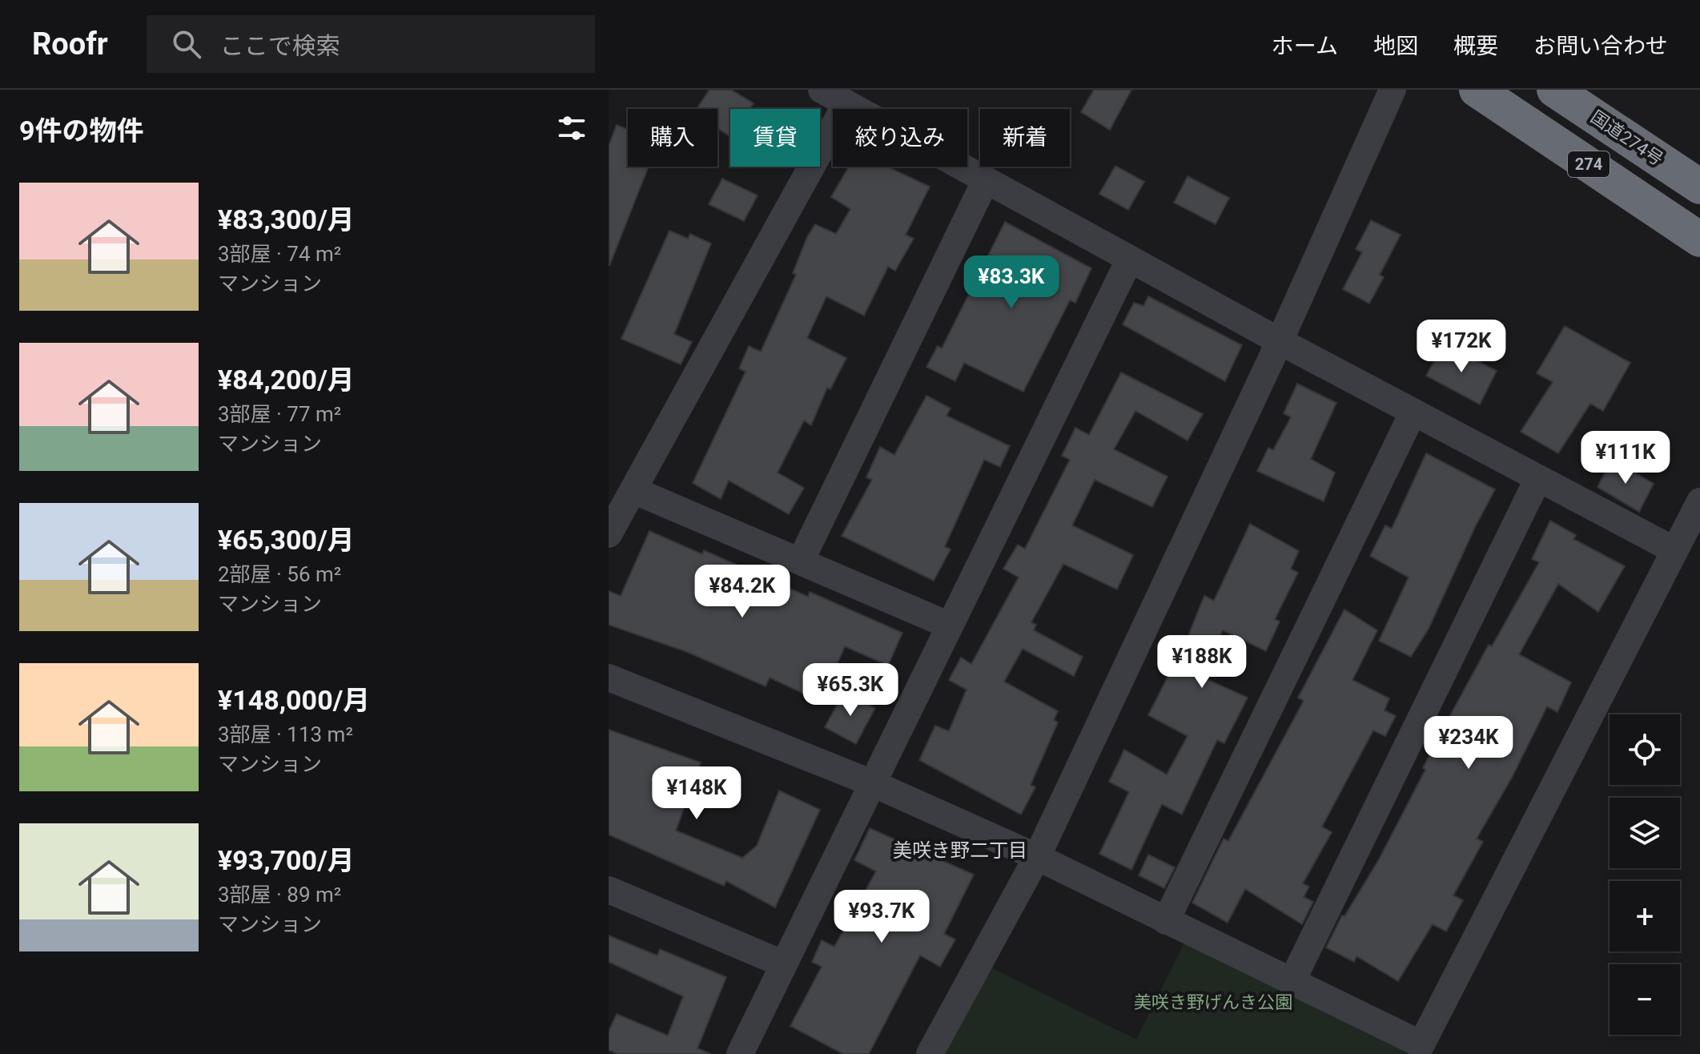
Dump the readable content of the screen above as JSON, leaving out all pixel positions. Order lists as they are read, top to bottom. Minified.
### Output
{"streets":{"highway":["国道274号","274"]},"districts":["美咲き野二丁目"],"parks":["美咲き野げんき公園"],"page":{"header":"Roofr","search":"ここで検索","nav":["ホーム","地図","概要","お問い合わせ"],"heading":"9件の物件","chip":["購入","賃貸","絞り込み","新着"],"list":[{"name":"¥83,300/月","note":"3部屋 · 74 m² · マンション"},{"name":"¥84,200/月","note":"3部屋 · 77 m² · マンション"},{"name":"¥65,300/月","note":"2部屋 · 56 m² · マンション"},{"name":"¥148,000/月","note":"3部屋 · 113 m² · マンション"},{"name":"¥93,700/月","note":"3部屋 · 89 m² · マンション"}],"price":["¥83.3K","¥172K","¥111K","¥84.2K","¥188K","¥65.3K","¥234K","¥148K","¥93.7K"],"map_buttons":["+","−"]}}
